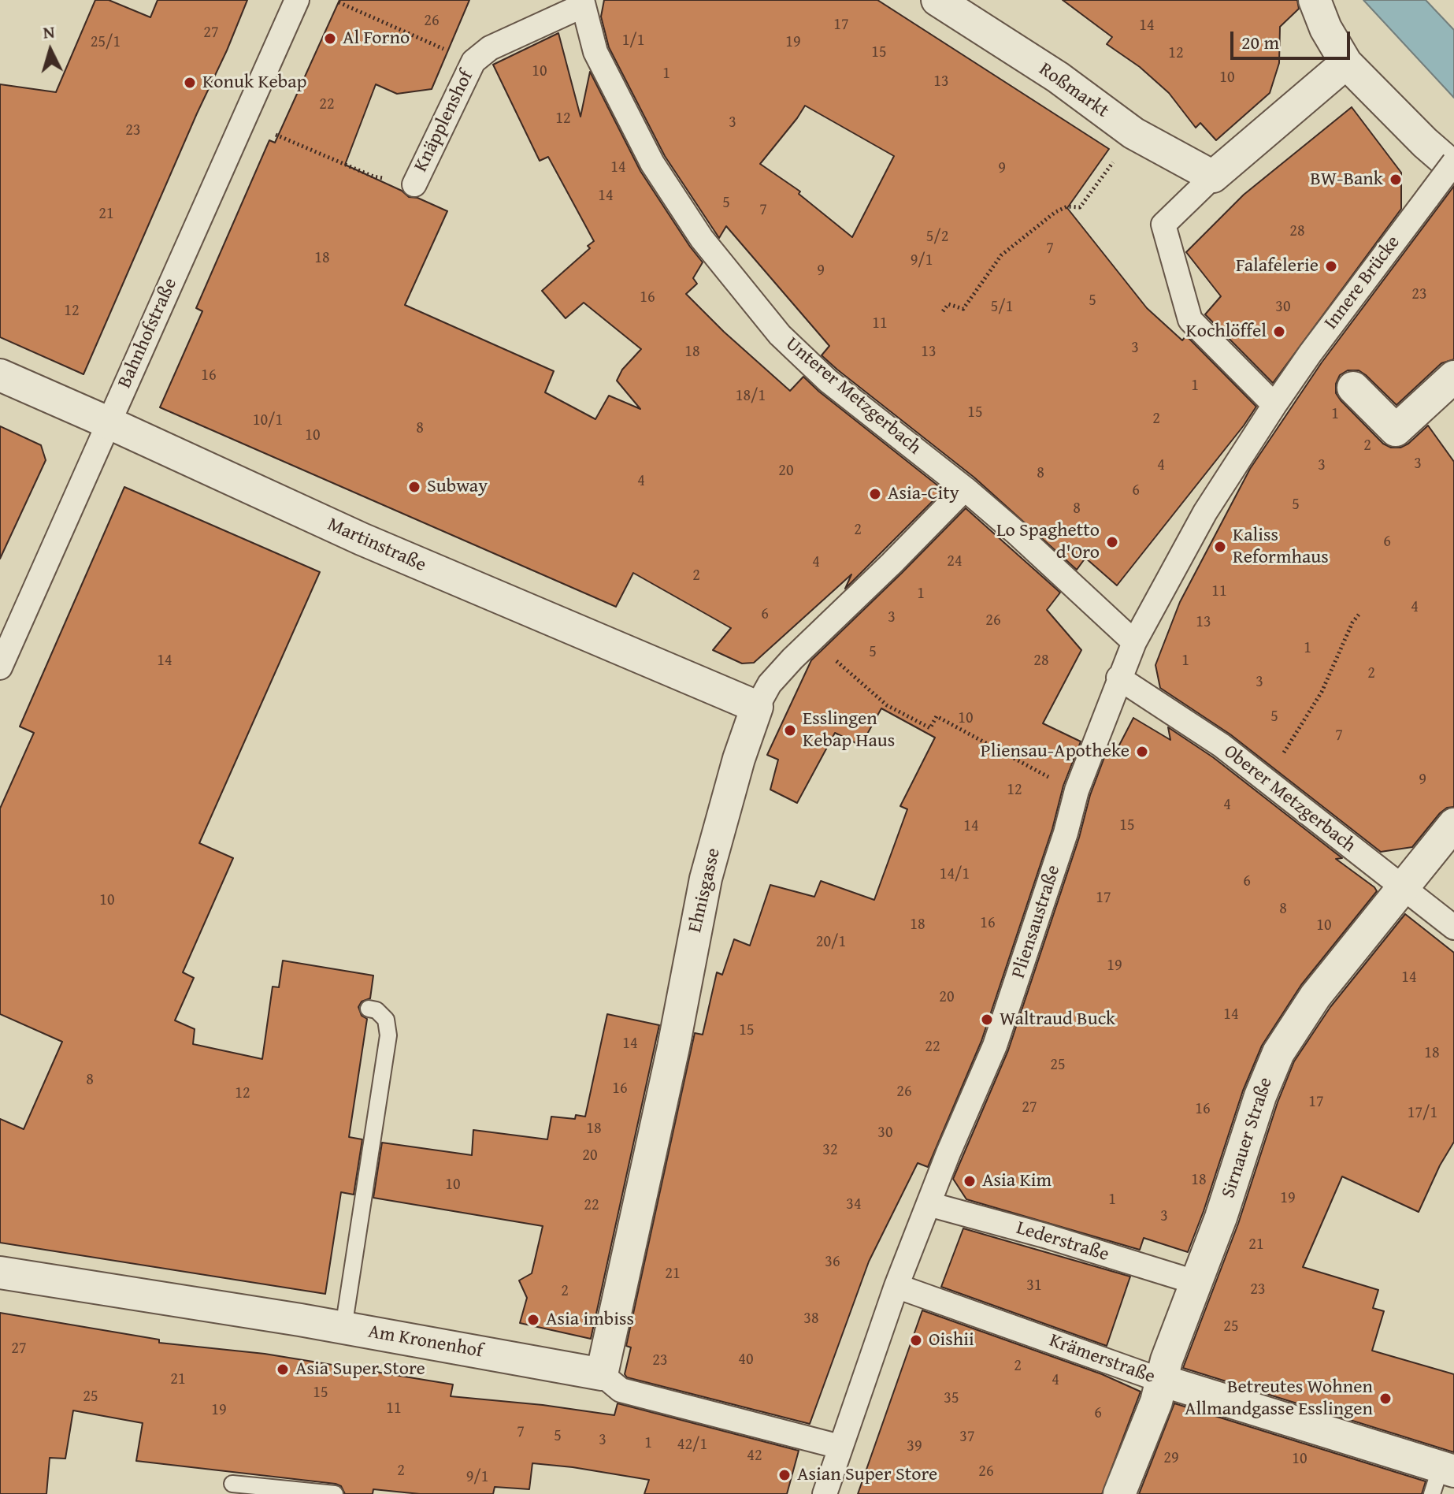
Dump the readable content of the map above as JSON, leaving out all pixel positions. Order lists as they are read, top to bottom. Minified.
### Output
{"streets":{"street":["Roßmarkt","Knäpplenshof","Innere Brücke","Bahnhofstraße","Unterer Metzgerbach","Martinstraße","Oberer Metzgerbach","Ehnisgasse","Pliensaustraße","Sirnauer Straße","Lederstraße","Am Kronenhof","Krämerstraße"]},"crossings":[["Knäpplenshof","Unterer Metzgerbach"],["Innere Brücke","Pliensaustraße"],["Bahnhofstraße","Martinstraße"],["Unterer Metzgerbach","Ehnisgasse"],["Unterer Metzgerbach","Pliensaustraße"],["Martinstraße","Ehnisgasse"],["Oberer Metzgerbach","Pliensaustraße"],["Oberer Metzgerbach","Sirnauer Straße"],["Ehnisgasse","Am Kronenhof"],["Pliensaustraße","Lederstraße"],["Pliensaustraße","Am Kronenhof"],["Pliensaustraße","Krämerstraße"],["Sirnauer Straße","Lederstraße"],["Sirnauer Straße","Krämerstraße"]],"places":["Al Forno","Konuk Kebap","BW-Bank","Falafelerie","Kochlöffel","Subway","Asia-City","Lo Spaghetto d'Oro","Kaliss Reformhaus","Esslingen Kebap Haus","Pliensau-Apotheke","Waltraud Buck","Asia Kim","Asia imbiss","Oishii","Asia Super Store","Betreutes Wohnen Allmandgasse Esslingen","Asian Super Store"],"house_numbers":["26","17","14","27","1/1","25/1","19","15","12","10","1","10","13","22","12","3","23","14","9","14","5","7","21","28","5/2","7","18","9/1","9","23","16","5","5/1","30","12","11","3","18","13","16","1","18/1","15","1","2","10/1","8","10","2","3","4","3","20","8","4","6","5","8","2","6","24","4","2","11","1","4","6","3","26","13","1","5","14","28","1","2","3","5","10","7","9","12","4","15","14","14/1","6","17","10","8","16","18","10","20/1","19","14","20","14","15","14","22","18","25","8","16","26","12","17","27","16","17/1","18","30","32","20","18","10","19","1","34","22","3","21","36","21","31","23","2","38","25","27","40","23","2","21","4","15","25","35","11","19","6","7","5","37","3","1","42/1","39","42","29","10","2","26","9/1"],"scale_bar":"20 m","north":"top"}
